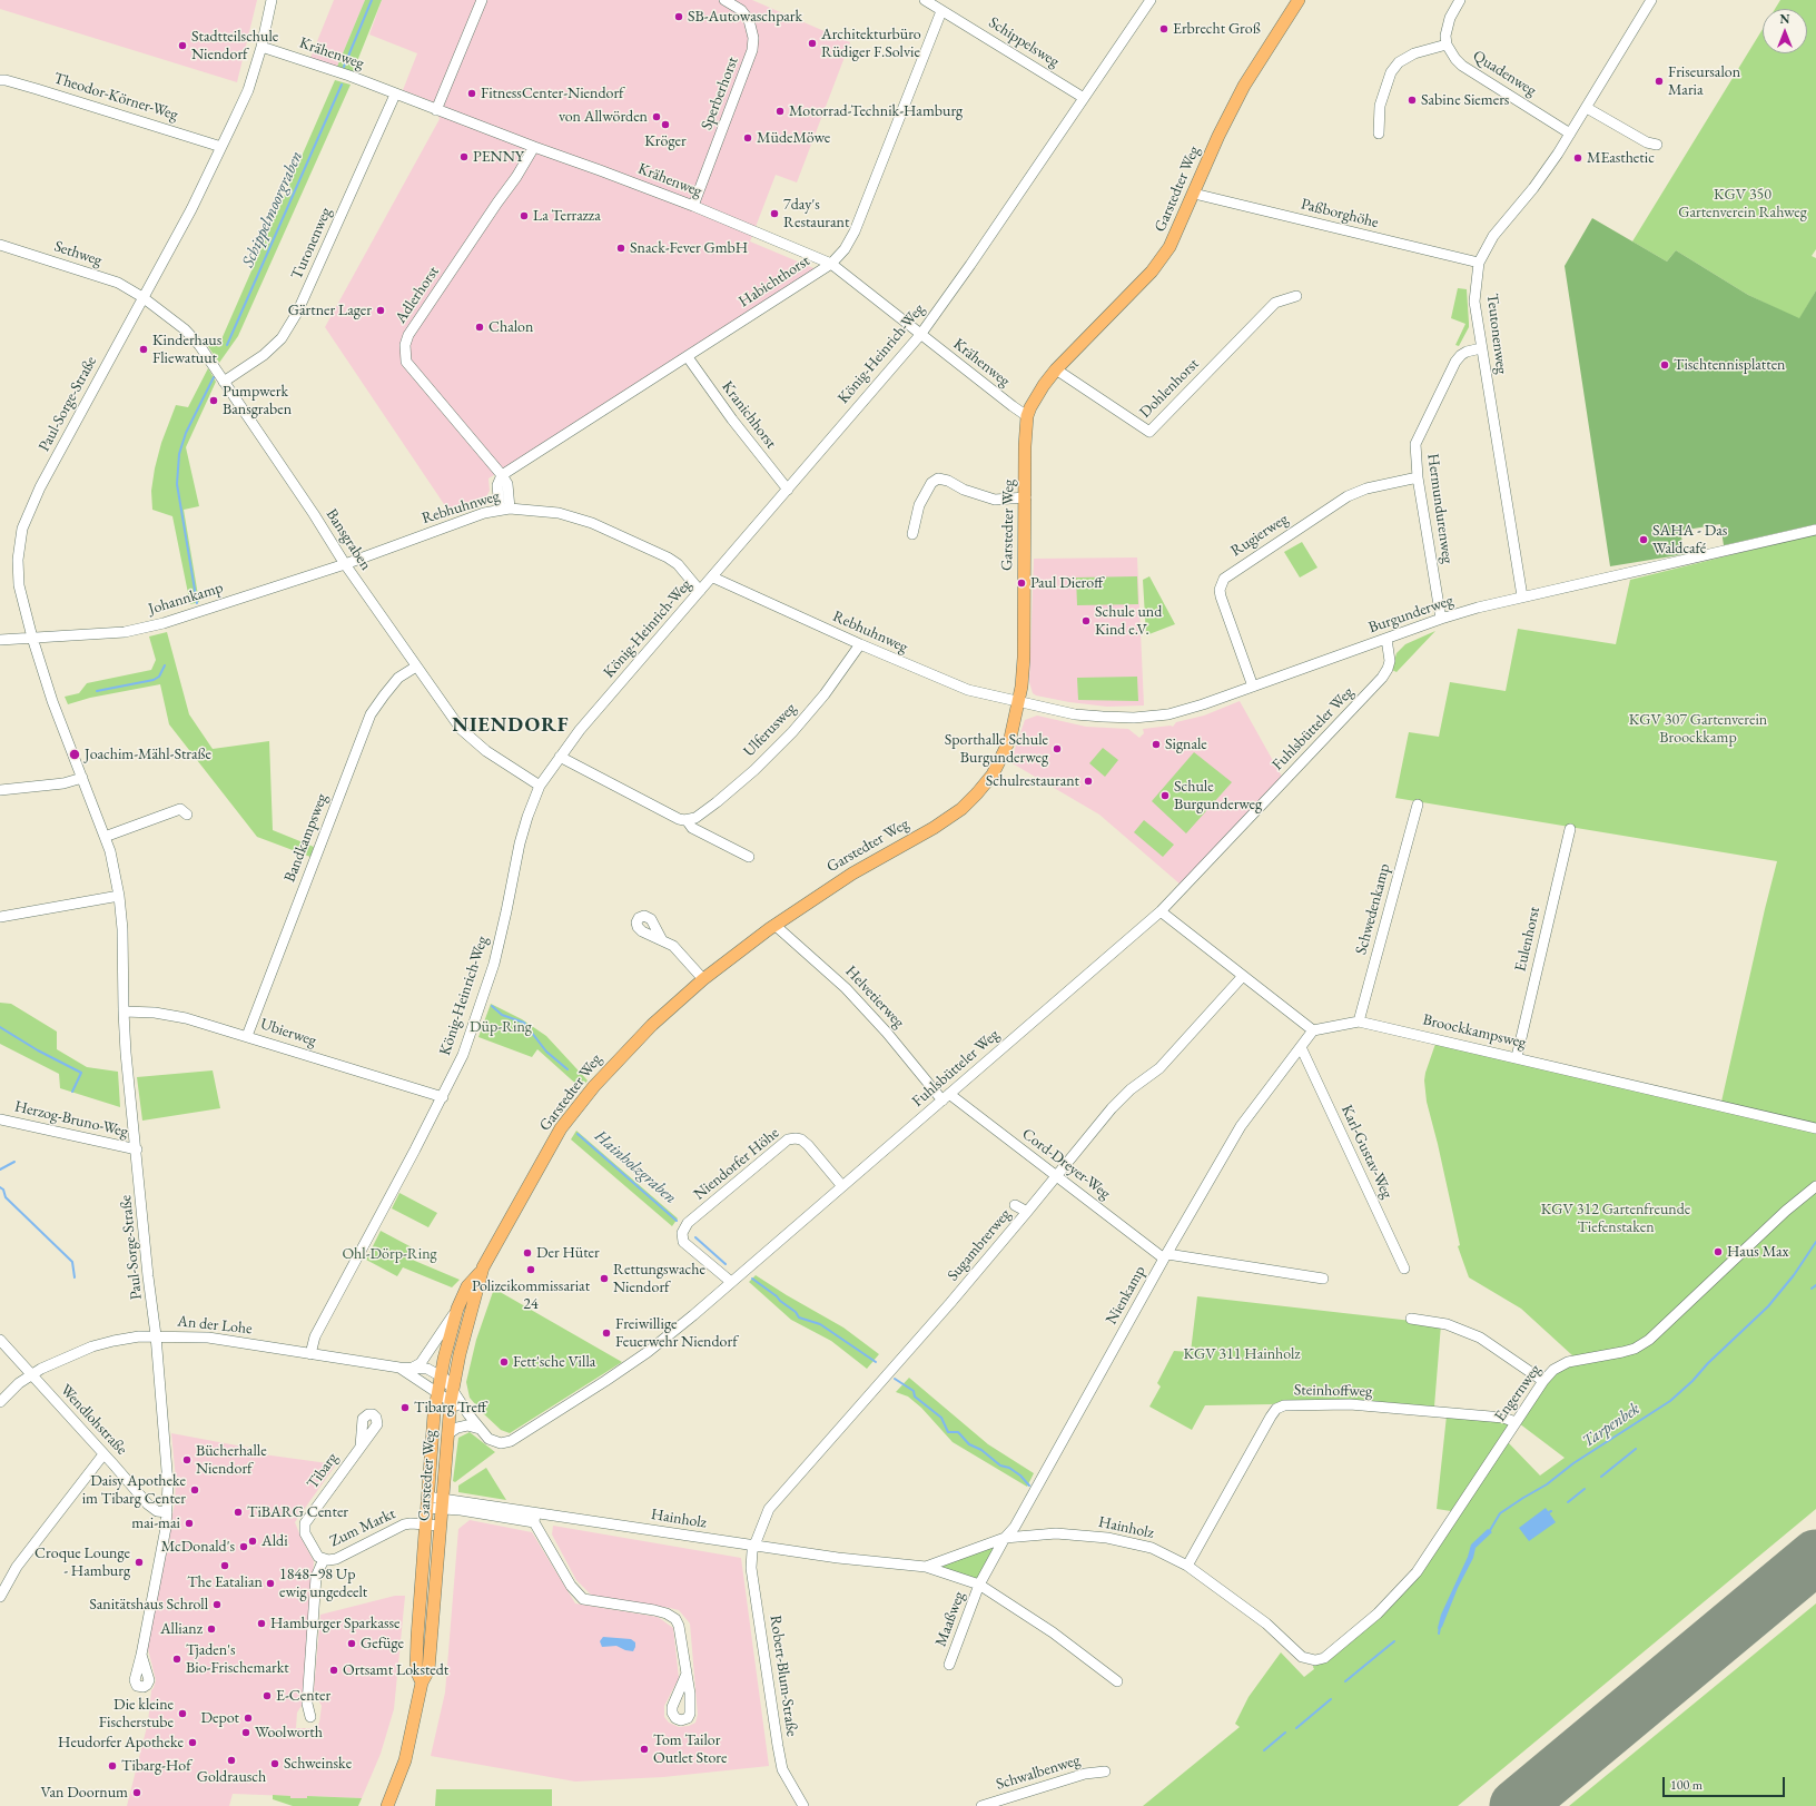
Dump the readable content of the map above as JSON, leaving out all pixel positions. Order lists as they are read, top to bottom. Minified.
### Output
{"streets":{"main road":["Garstedter Weg"],"street":["Schippelsweg","Krähenweg","Quadenweg","Sperberhorst","Theodor-Körner-Weg","Paßborghöhe","Turonenweg","Sethweg","Habichthorst","Adlerhorst","Teutonenweg","König-Heinrich-Weg","Dohlenhorst","Paul-Sorge-Straße","Kranichhorst","Rebhuhnweg","Hermundurenweg","Rugierweg","Bansgraben","Johannkamp","Burgunderweg","Fuhlsbütteler Weg","Ulferusweg","Bandkampsweg","Schwedenkamp","Eulenhorst","Helvetierweg","Broockkampsweg","Ubierweg","Herzog-Bruno-Weg","Karl-Gustav-Weg","Niendorfer Höhe","Cord-Dreyer-Weg","Sugambrerweg","Nienkamp","An der Lohe","Steinhoffweg","Engernweg","Wendlohstraße","Tibarg","Hainholz","Zum Markt","Maaßweg","Robert-Blum-Straße","Schwalbenweg"]},"crossings":[["Schippelsweg","Habichthorst"],["Schippelsweg","König-Heinrich-Weg"],["Krähenweg","Sperberhorst"],["Krähenweg","Garstedter Weg"],["Krähenweg","Turonenweg"],["Krähenweg","Habichthorst"],["Krähenweg","Adlerhorst"],["Krähenweg","König-Heinrich-Weg"],["Krähenweg","Paul-Sorge-Straße"],["Quadenweg","Teutonenweg"],["Theodor-Körner-Weg","Paul-Sorge-Straße"],["Garstedter Weg","Paßborghöhe"],["Garstedter Weg","Dohlenhorst"],["Garstedter Weg","Rebhuhnweg"],["Garstedter Weg","Burgunderweg"],["Garstedter Weg","Fuhlsbütteler Weg"],["Garstedter Weg","Helvetierweg"],["Garstedter Weg","An der Lohe"],["Garstedter Weg","Hainholz"],["Garstedter Weg","Zum Markt"],["Paßborghöhe","Teutonenweg"],["Turonenweg","Bansgraben"],["Sethweg","Paul-Sorge-Straße"],["Sethweg","Bansgraben"],["Habichthorst","Adlerhorst"],["Habichthorst","Kranichhorst"],["Teutonenweg","Hermundurenweg"],["Teutonenweg","Burgunderweg"],["König-Heinrich-Weg","Kranichhorst"],["König-Heinrich-Weg","Rebhuhnweg"],["König-Heinrich-Weg","Bansgraben"],["König-Heinrich-Weg","Ubierweg"],["König-Heinrich-Weg","An der Lohe"],["Paul-Sorge-Straße","Bansgraben"],["Paul-Sorge-Straße","Johannkamp"],["Paul-Sorge-Straße","Ubierweg"],["Paul-Sorge-Straße","Herzog-Bruno-Weg"],["Paul-Sorge-Straße","An der Lohe"],["Paul-Sorge-Straße","Wendlohstraße"],["Rebhuhnweg","Bansgraben"],["Rebhuhnweg","Johannkamp"],["Rebhuhnweg","Burgunderweg"],["Rebhuhnweg","Ulferusweg"],["Hermundurenweg","Rugierweg"],["Hermundurenweg","Burgunderweg"],["Rugierweg","Burgunderweg"],["Bansgraben","Johannkamp"],["Bansgraben","Bandkampsweg"],["Burgunderweg","Fuhlsbütteler Weg"],["Fuhlsbütteler Weg","Helvetierweg"],["Fuhlsbütteler Weg","Niendorfer Höhe"],["Fuhlsbütteler Weg","Cord-Dreyer-Weg"],["Fuhlsbütteler Weg","An der Lohe"],["Bandkampsweg","Ubierweg"],["Schwedenkamp","Broockkampsweg"],["Eulenhorst","Broockkampsweg"],["Helvetierweg","Cord-Dreyer-Weg"],["Broockkampsweg","Nienkamp"],["Karl-Gustav-Weg","Nienkamp"],["Cord-Dreyer-Weg","Sugambrerweg"],["Cord-Dreyer-Weg","Nienkamp"],["Sugambrerweg","Hainholz"],["Sugambrerweg","Robert-Blum-Straße"],["Nienkamp","Hainholz"],["Nienkamp","Maaßweg"],["An der Lohe","Wendlohstraße"],["Steinhoffweg","Engernweg"],["Steinhoffweg","Hainholz"],["Engernweg","Hainholz"],["Tibarg","Zum Markt"],["Hainholz","Maaßweg"],["Hainholz","Robert-Blum-Straße"]],"districts":["NIENDORF"],"water":["Schippelmoorgraben","Hainholzgraben","Tarpenbek"],"parks":["KGV 350 Gartenverein Rahweg","KGV 307 Gartenverein Broockkamp","Düp-Ring","KGV 312 Gartenfreunde Tiefenstaken","Ohl-Dörp-Ring","KGV 311 Hainholz"],"places":["SB-Autowaschpark","Erbrecht Groß","Architekturbüro Rüdiger F.Solvie","Stadtteilschule Niendorf","Friseursalon Maria","FitnessCenter-Niendorf","Sabine Siemers","Motorrad-Technik-Hamburg","von Allwörden","Kröger","MüdeMöwe","PENNY","MEasthetic","7day's Restaurant","La Terrazza","Snack-Fever GmbH","Gärtner Lager","Chalon","Kinderhaus Fliewatuut","Tischtennisplatten","Pumpwerk Bansgraben","SAHA - Das Waldcafé","Paul Dieroff","Schule und Kind e.V.","Signale","Sporthalle Schule Burgunderweg","Joachim-Mähl-Straße","Schulrestaurant","Schule Burgunderweg","Haus Max","Der Hüter","Polizeikommissariat 24","Rettungswache Niendorf","Freiwillige Feuerwehr Niendorf","Fett'sche Villa","Tibarg Treff","Bücherhalle Niendorf","Daisy Apotheke im Tibarg Center","TiBARG Center","mai-mai","Aldi","McDonald's","Croque Lounge - Hamburg","The Eatalian","1848–98 Up ewig ungedeelt","Sanitätshaus Schroll","Hamburger Sparkasse","Allianz","Gefüge","Tjaden's Bio-Frischemarkt","Ortsamt Lokstedt","E-Center","Die kleine Fischerstube","Depot","Woolworth","Heudorfer Apotheke","Tom Tailor Outlet Store","Goldrausch","Schweinske","Tibarg-Hof","Van Doornum"],"scale_bar":"100 m","north":"top"}
